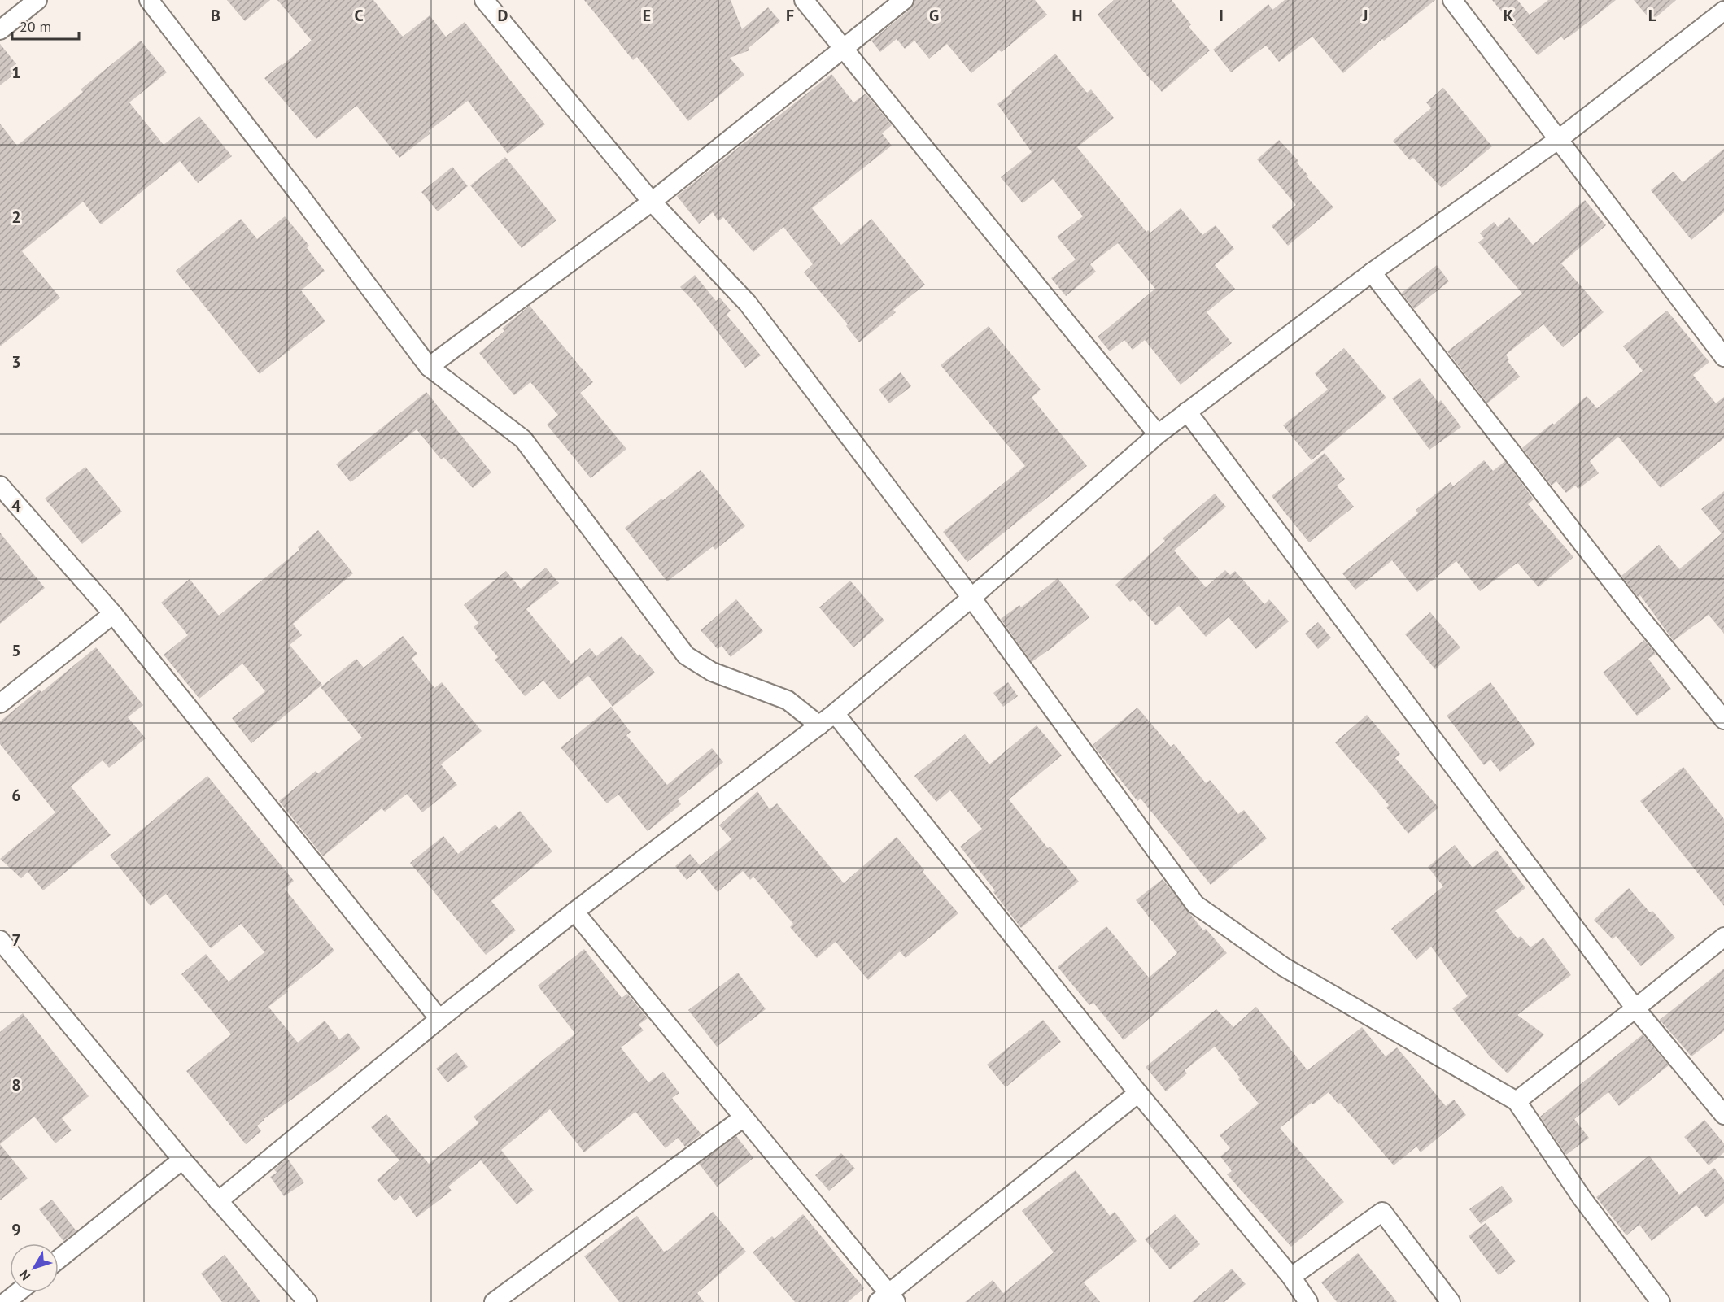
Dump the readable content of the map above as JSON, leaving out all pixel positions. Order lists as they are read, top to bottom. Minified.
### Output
{"scale_bar":"20 m","north":"bottom left","grid":{"columns":["B","C","D","E","F","G","H","I","J","K","L"],"rows":["1","2","3","4","5","6","7","8","9"]}}
